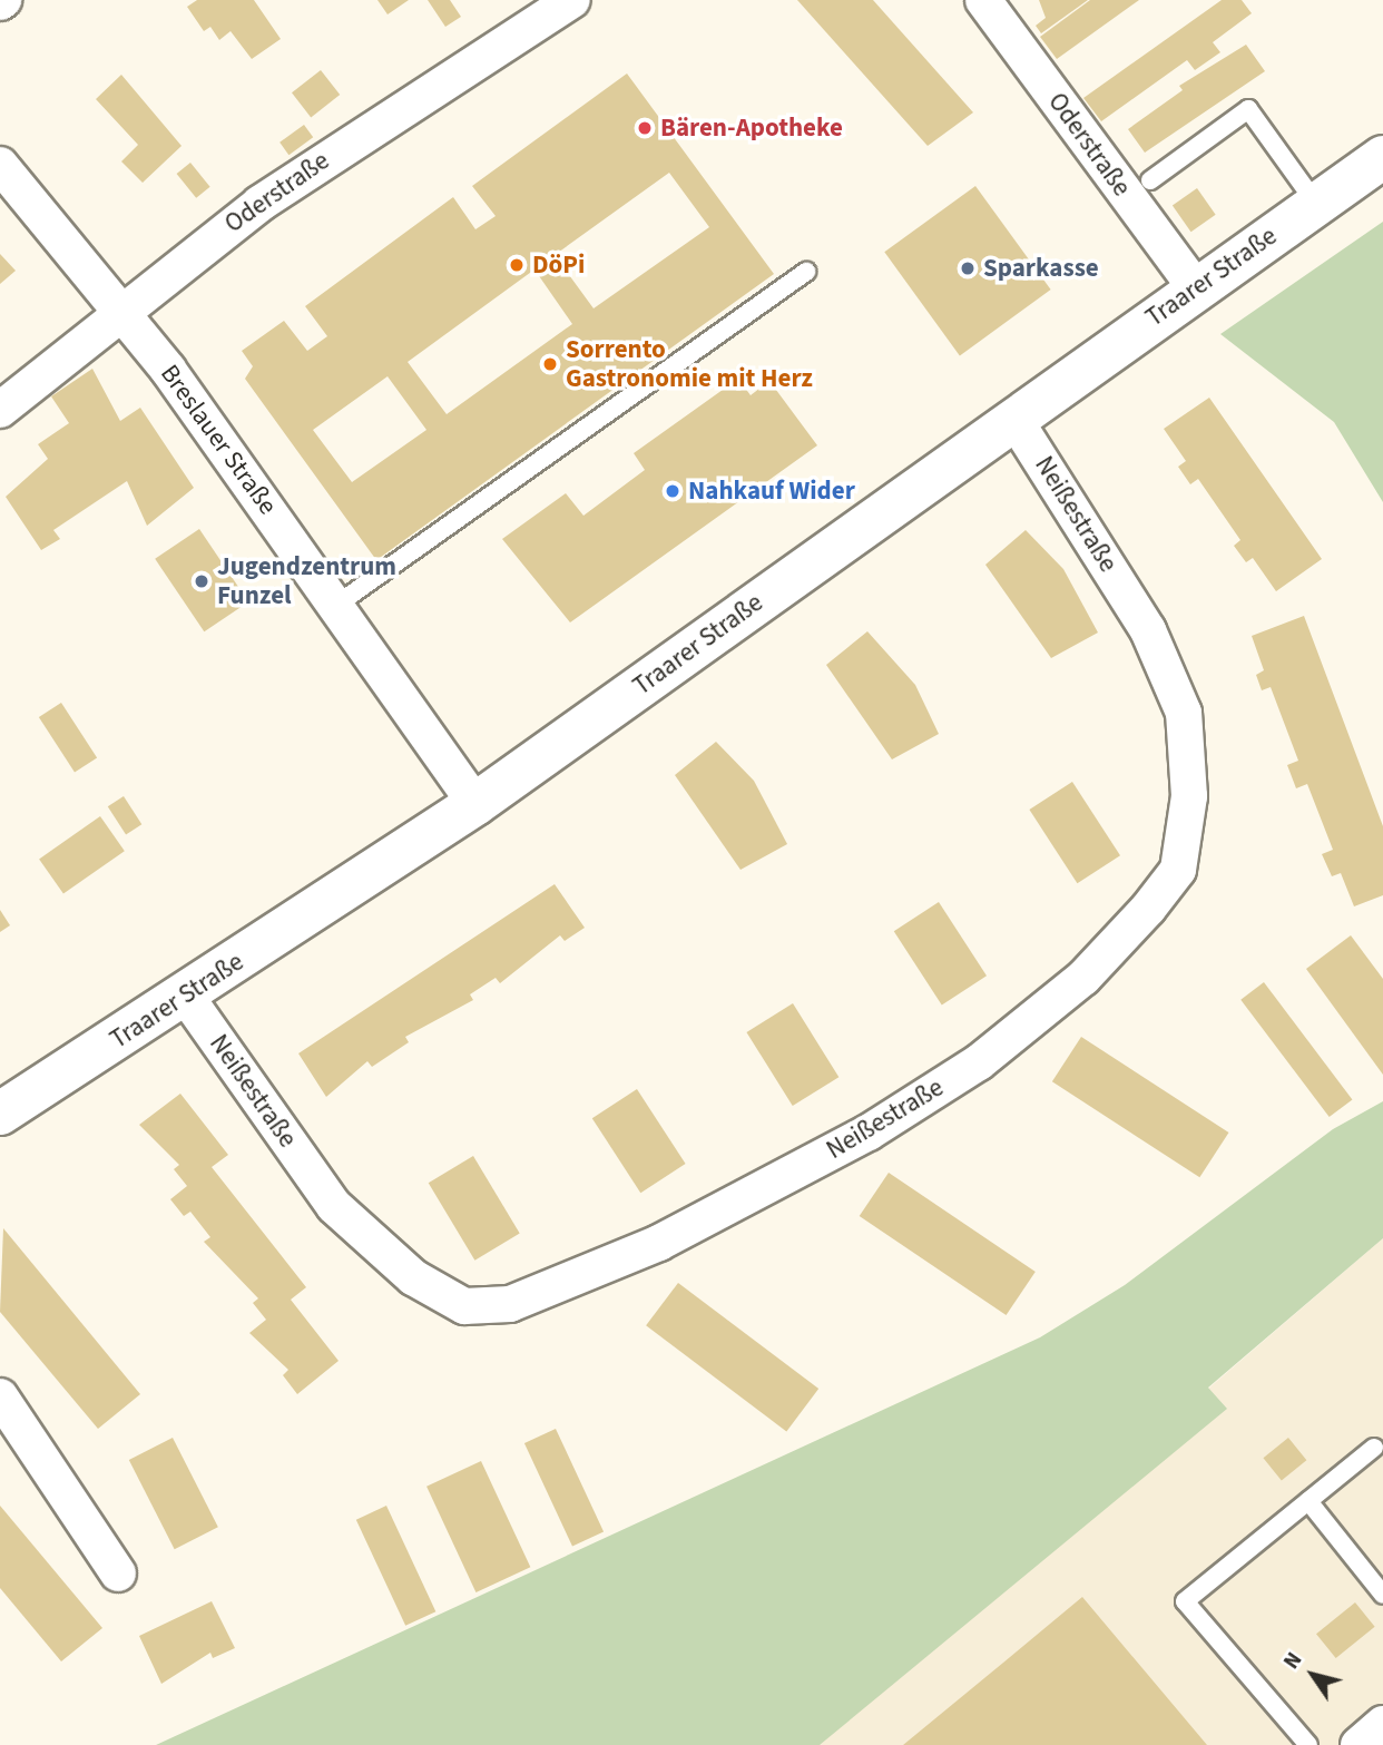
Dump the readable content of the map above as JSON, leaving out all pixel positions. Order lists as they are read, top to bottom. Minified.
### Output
{"streets":{"street":["Oderstraße","Traarer Straße","Breslauer Straße","Neißestraße"]},"crossings":[["Oderstraße","Traarer Straße"],["Oderstraße","Breslauer Straße"],["Traarer Straße","Breslauer Straße"],["Traarer Straße","Neißestraße"]],"places":["Bären-Apotheke","DöPi","Sparkasse","Sorrento Gastronomie mit Herz","Nahkauf Wider","Jugendzentrum Funzel"],"north":"top left"}
